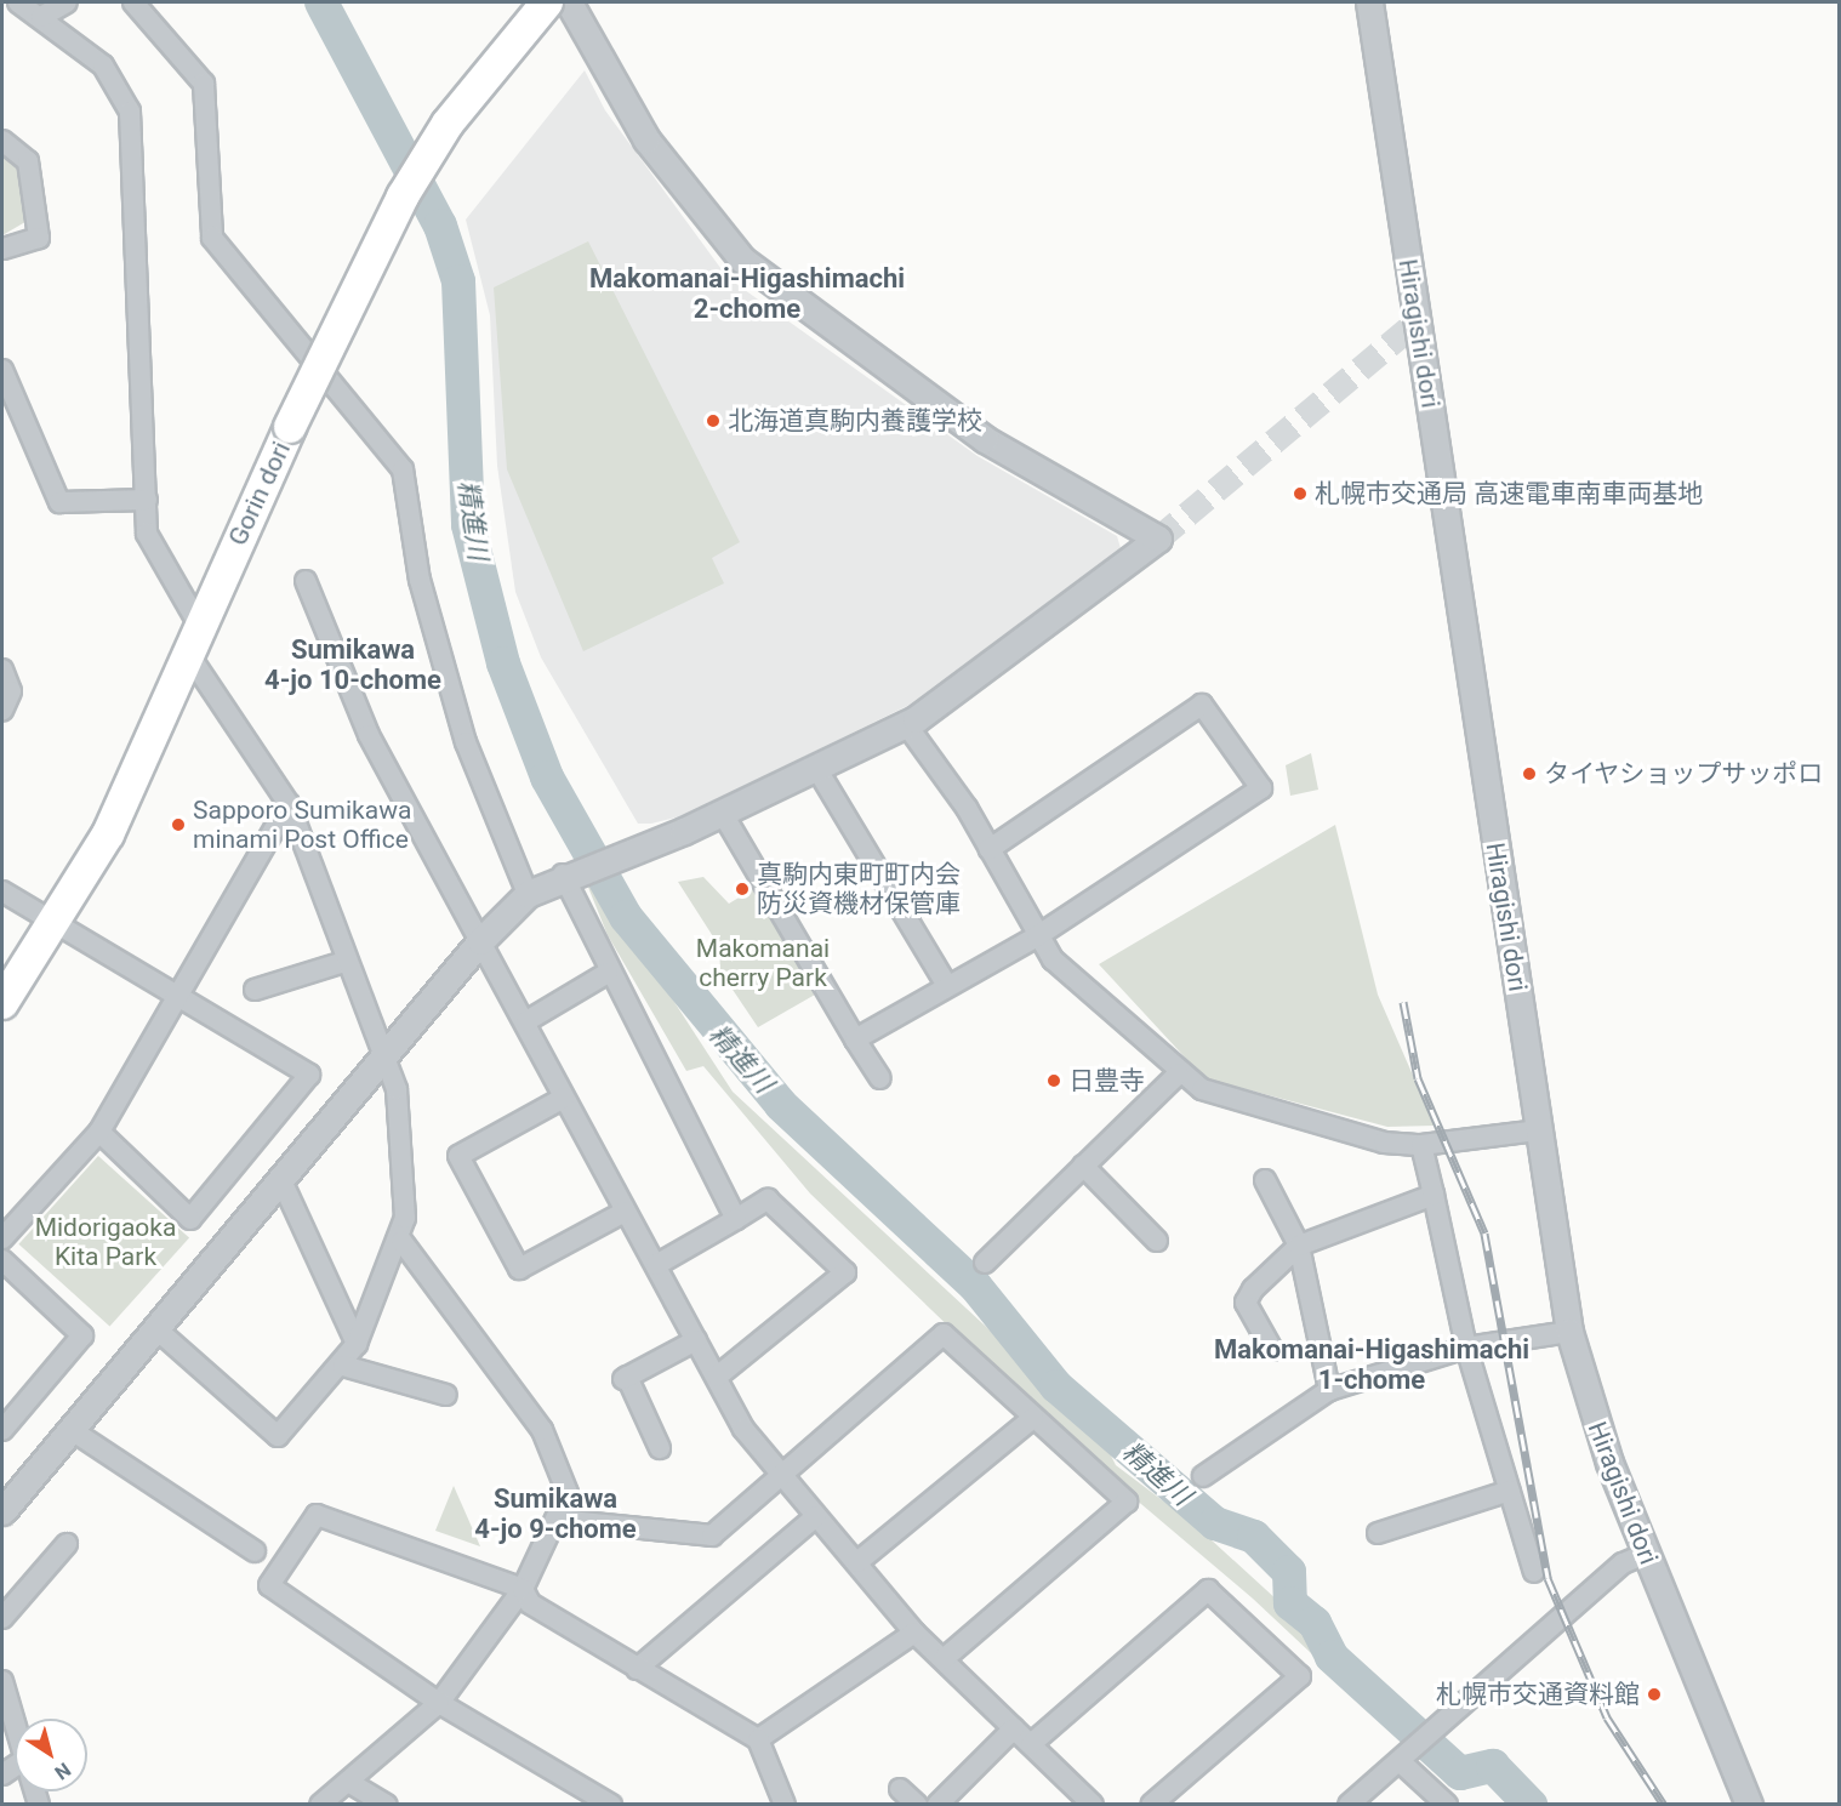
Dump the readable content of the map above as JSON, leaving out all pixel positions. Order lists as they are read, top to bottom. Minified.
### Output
{"streets":{"main road":["Gorin dori"],"street":["Hiragishi dori"]},"districts":["Makomanai-Higashimachi 2-chome","Sumikawa 4-jo 10-chome","Makomanai-Higashimachi 1-chome","Sumikawa 4-jo 9-chome"],"water":["精進川"],"parks":["Makomanai cherry Park","Midorigaoka Kita Park"],"places":["北海道真駒内養護学校","札幌市交通局 高速電車南車両基地","タイヤショップサッポロ","Sapporo Sumikawa minami Post Office","真駒内東町町内会 防災資機材保管庫","日豊寺","札幌市交通資料館"],"north":"bottom right"}
